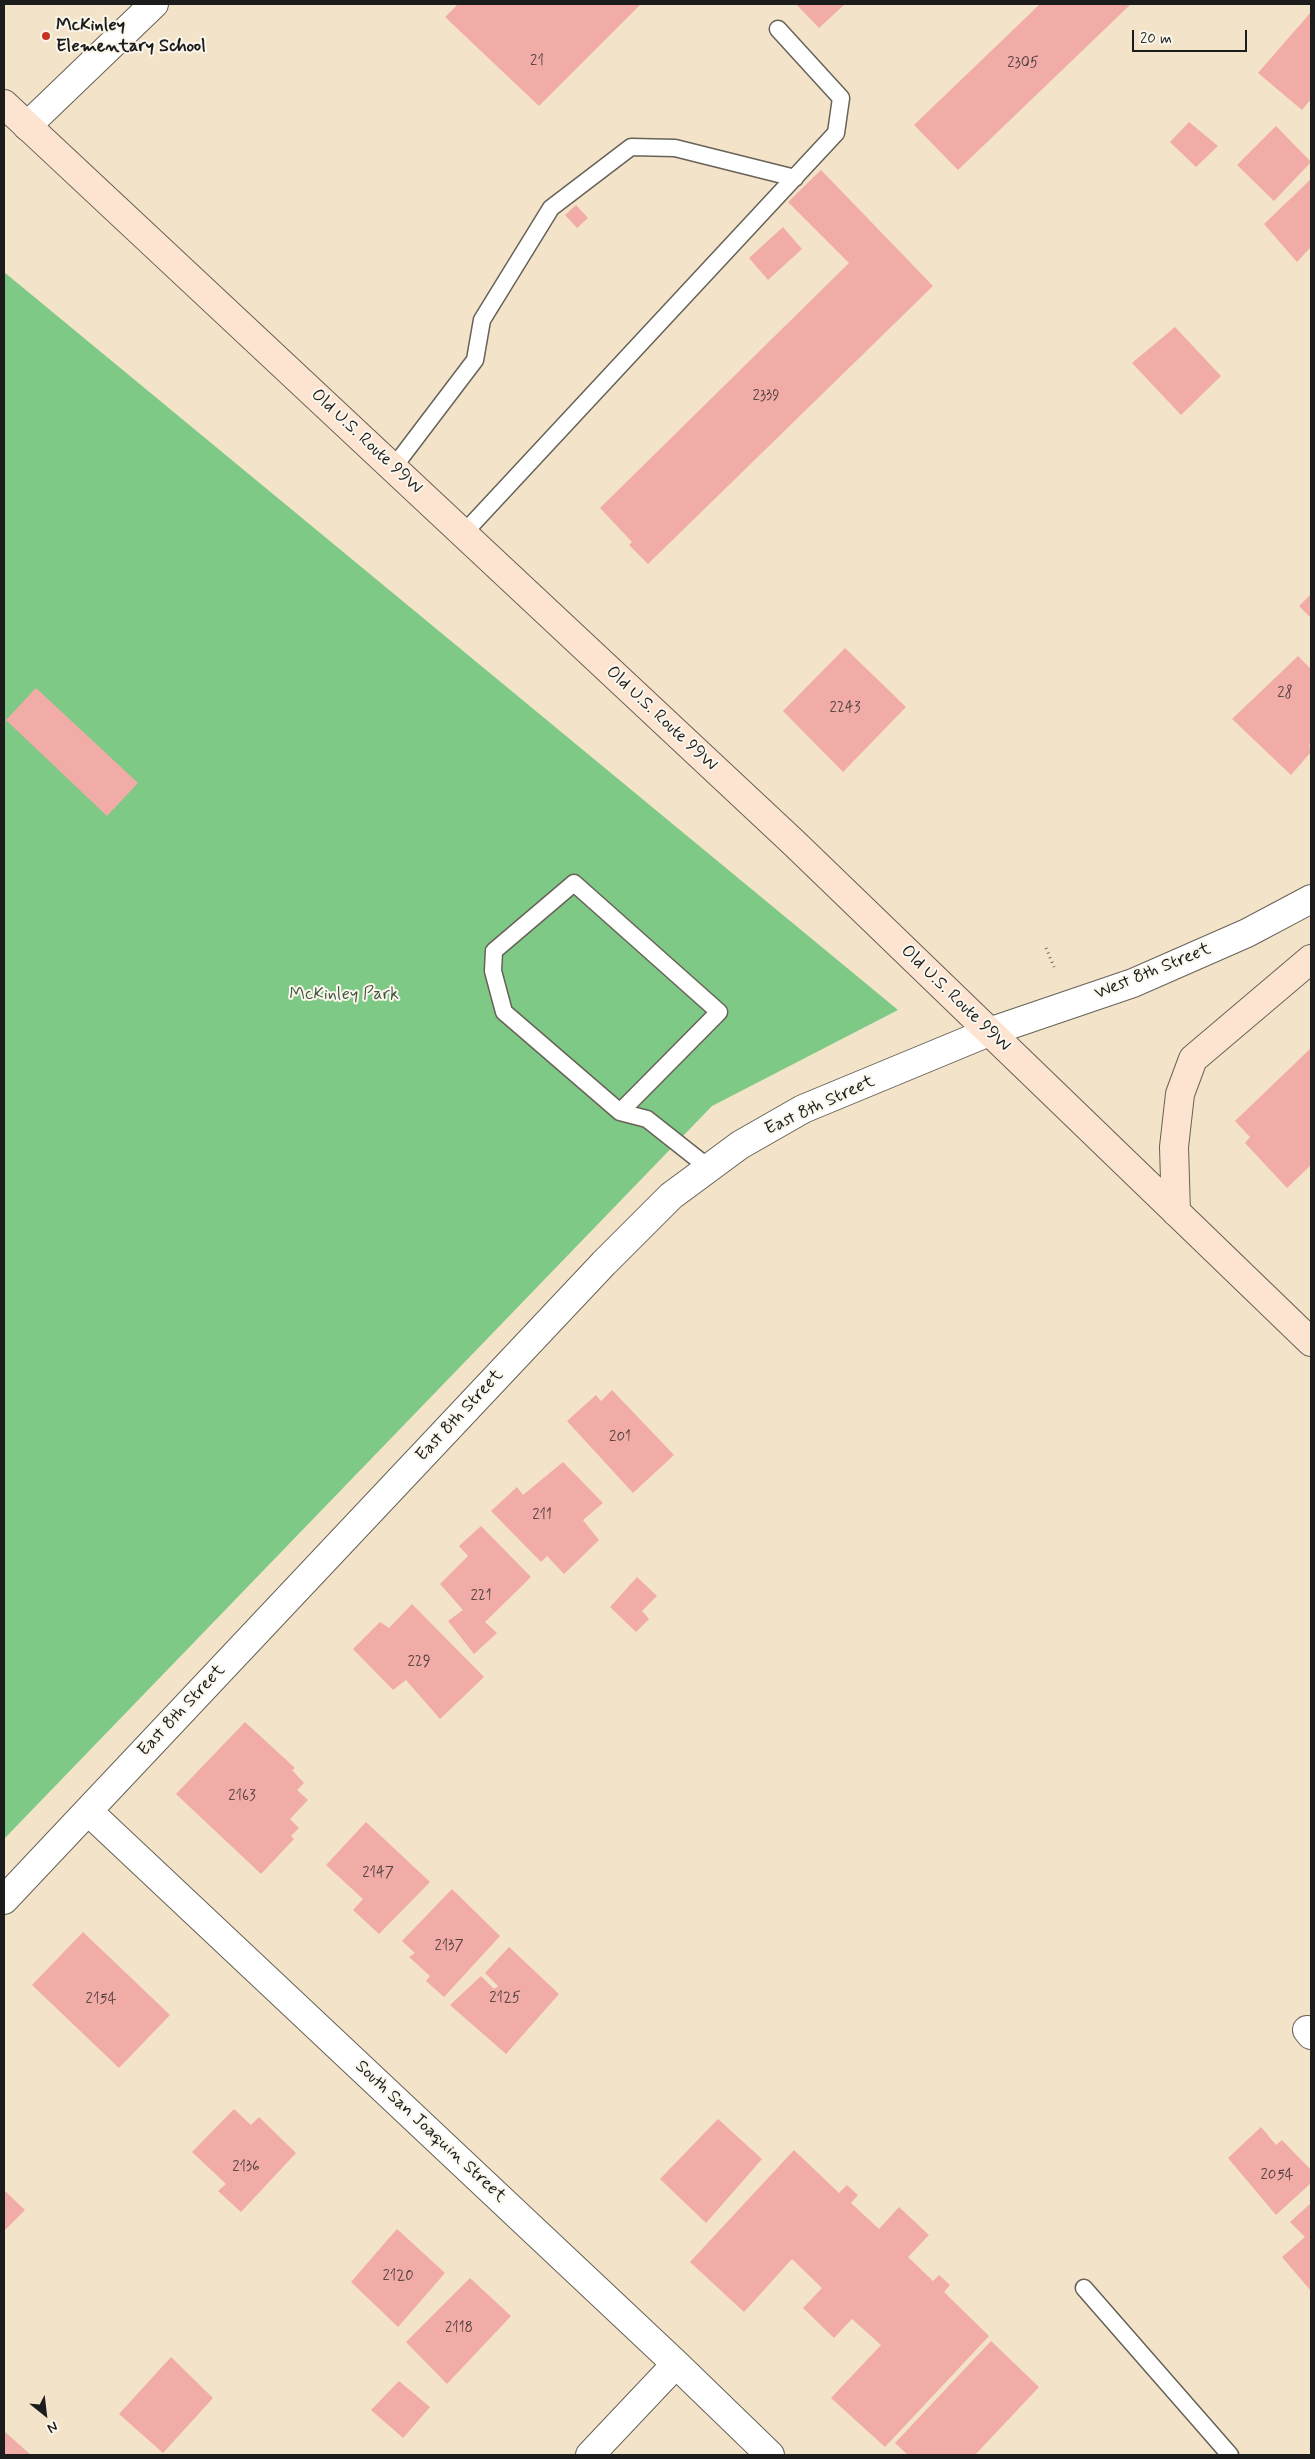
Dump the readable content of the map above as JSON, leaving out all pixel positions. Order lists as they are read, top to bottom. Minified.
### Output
{"streets":{"main road":["Old U.S. Route 99W"],"street":["West 8th Street","East 8th Street","South San Joaquin Street"]},"crossings":[["Old U.S. Route 99W","West 8th Street"],["Old U.S. Route 99W","East 8th Street"],["West 8th Street","East 8th Street"],["East 8th Street","South San Joaquin Street"]],"parks":["McKinley Park"],"places":["McKinley Elementary School"],"house_numbers":["21","2305","2339","28","2243","201","211","221","229","2163","2147","2137","2125","2154","2136","2054","2120","2118"],"scale_bar":"20 m","north":"bottom right"}
